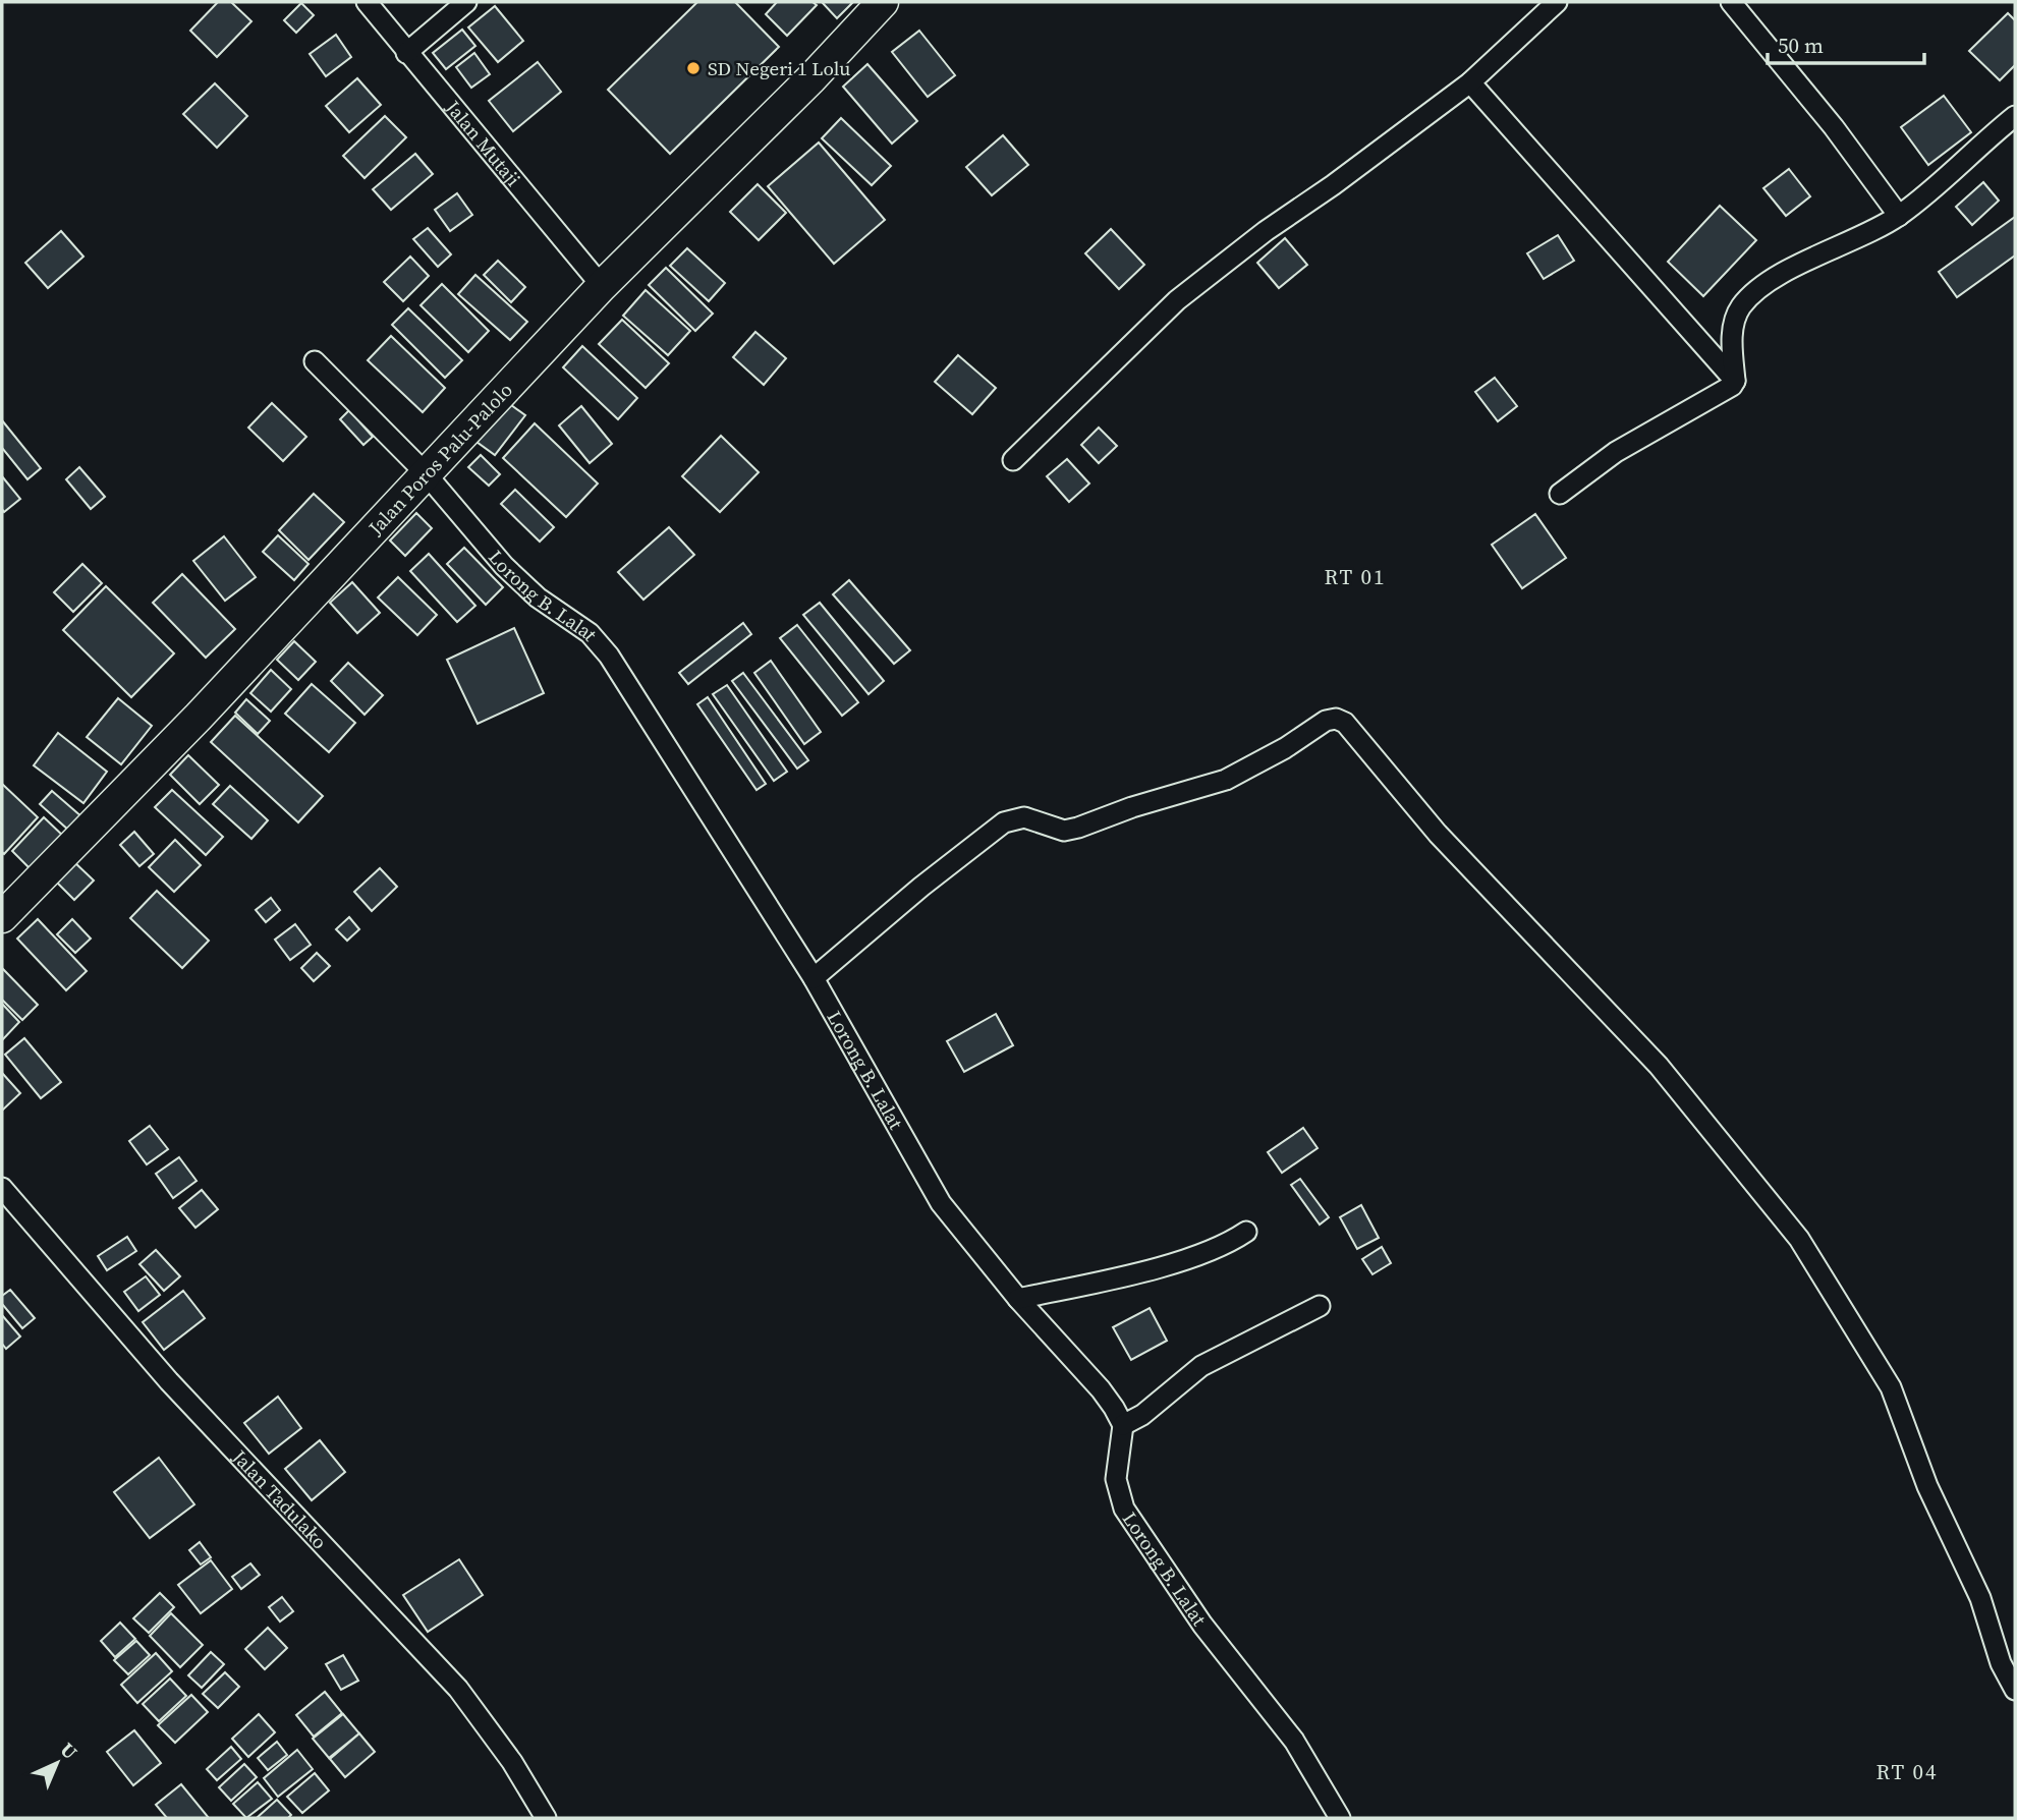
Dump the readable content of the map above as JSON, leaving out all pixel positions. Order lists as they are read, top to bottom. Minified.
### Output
{"streets":{"main road":["Jalan Poros Palu-Palolo"],"street":["Jalan Mutaji","Lorong B. Lalat","Jalan Tadulako"]},"crossings":[["Jalan Mutaji","Jalan Poros Palu-Palolo"],["Jalan Poros Palu-Palolo","Lorong B. Lalat"]],"districts":["RT 01","RT 04"],"places":["SD Negeri 1 Lolu"],"scale_bar":"50 m","north":"top right"}
